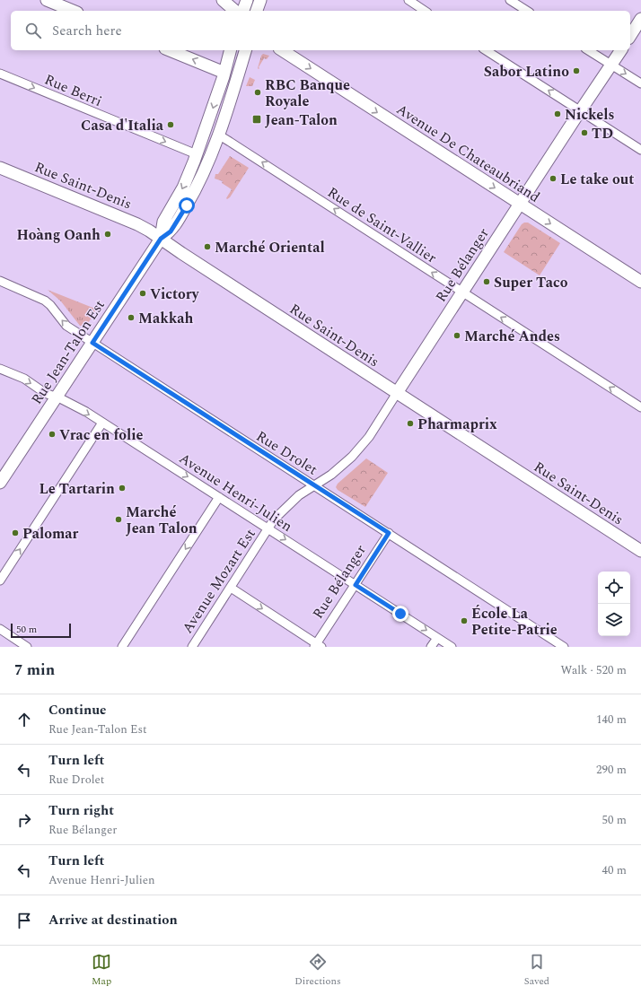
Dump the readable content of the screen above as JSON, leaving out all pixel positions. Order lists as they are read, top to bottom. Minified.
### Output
{"streets":{"main road":["Avenue De Chateaubriand","Rue Saint-Denis","Rue Bélanger","Rue Jean-Talon Est"],"street":["Rue Berri","Rue de Saint-Vallier","Rue Drolet","Avenue Henri-Julien","Avenue Mozart Est"]},"crossings":[["Rue Berri","Rue Jean-Talon Est"],["Avenue De Chateaubriand","Rue Bélanger"],["Rue Saint-Denis","Rue Bélanger"],["Rue Saint-Denis","Rue Jean-Talon Est"],["Rue de Saint-Vallier","Rue Bélanger"],["Rue de Saint-Vallier","Rue Jean-Talon Est"],["Rue Bélanger","Rue Drolet"],["Rue Bélanger","Avenue Henri-Julien"],["Rue Bélanger","Avenue Mozart Est"],["Rue Jean-Talon Est","Rue Drolet"],["Rue Jean-Talon Est","Avenue Henri-Julien"],["Rue Drolet","Avenue Mozart Est"],["Avenue Henri-Julien","Avenue Mozart Est"]],"one_way":["Rue Berri","Avenue De Chateaubriand","Rue de Saint-Vallier","Avenue Henri-Julien"],"places":{"other":["Sabor Latino","RBC Banque Royale","Nickels","Casa d'Italia","TD","Le take out","Hoàng Oanh","Marché Oriental","Super Taco","Victory","Makkah","Marché Andes","Pharmaprix","Vrac en folie","Le Tartarin","Marché Jean Talon","Palomar","École La Petite-Patrie"],"transit":["Jean-Talon"]},"scale_bar":"50 m","page":{"search":"Search here","scale":"50 m","heading":["7 min","Walk · 520 m"],"list":[["Continue","Rue Jean-Talon Est","140 m"],["Turn left","Rue Drolet","290 m"],["Turn right","Rue Bélanger","50 m"],["Turn left","Avenue Henri-Julien","40 m"],"Arrive at destination"],"nav":["Map","Directions","Saved"]}}
